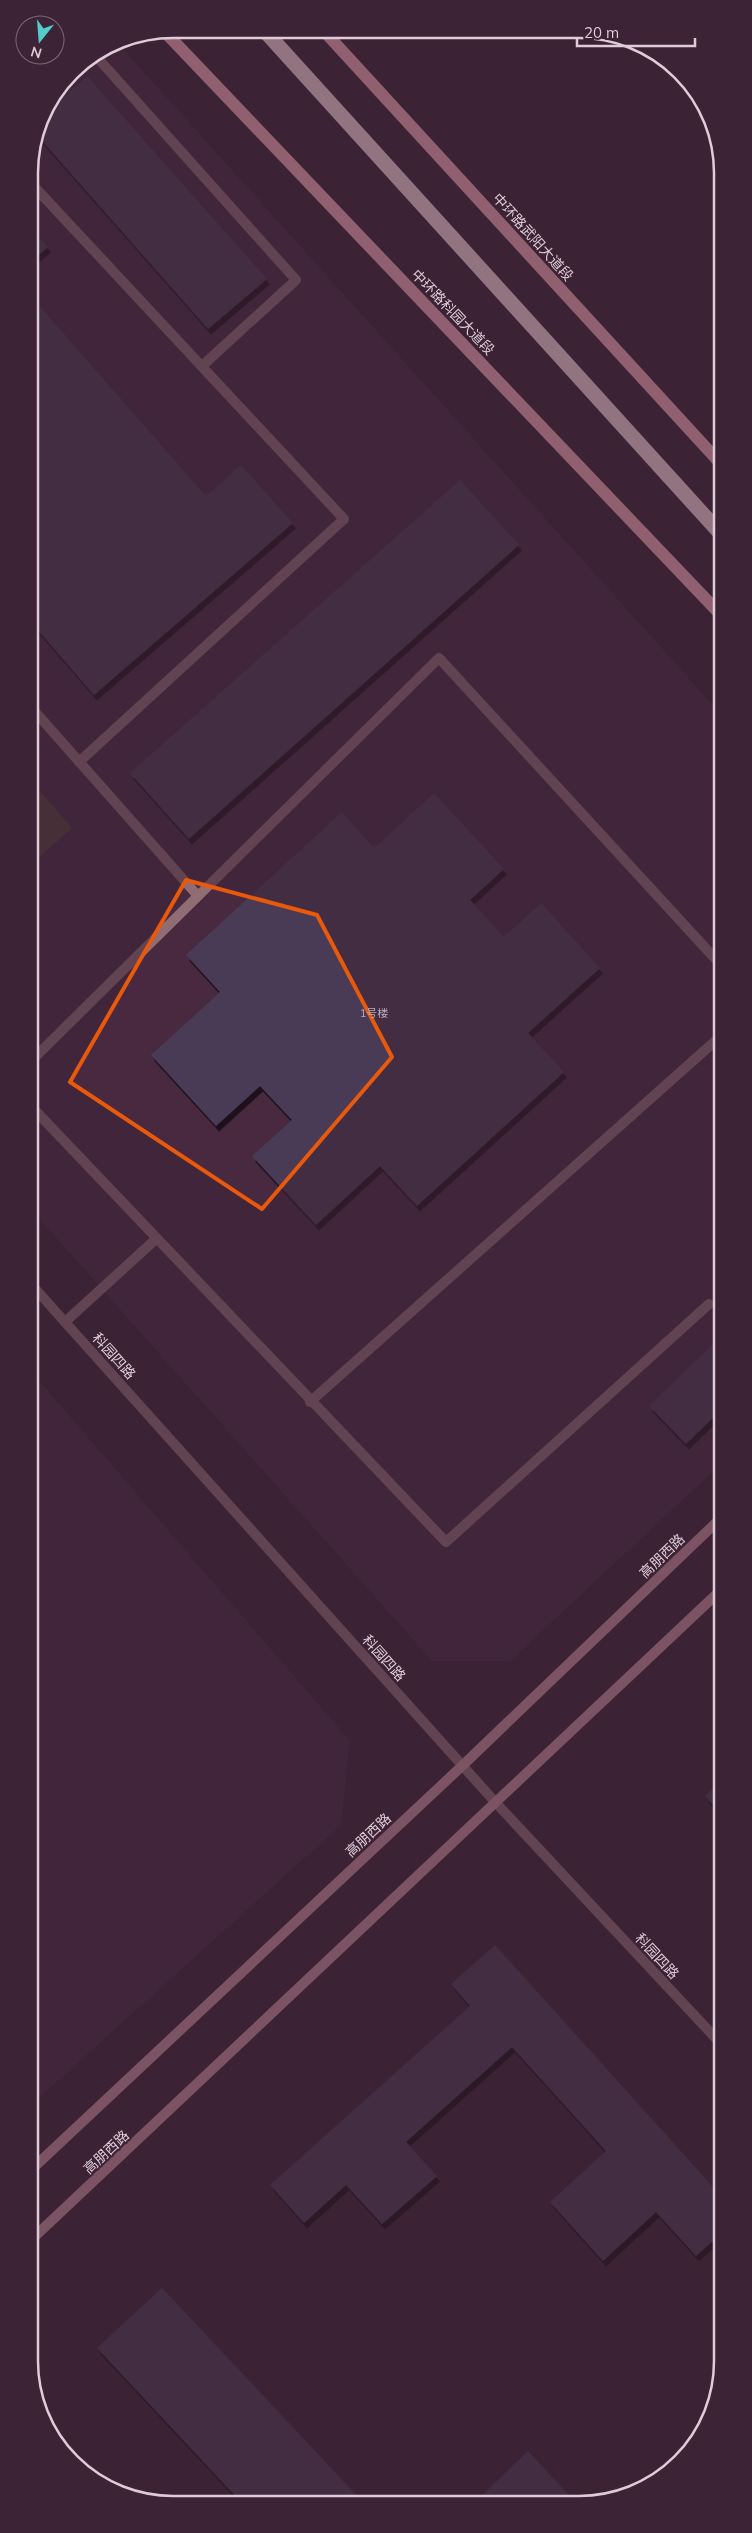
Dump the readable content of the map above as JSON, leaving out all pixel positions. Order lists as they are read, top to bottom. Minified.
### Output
{"streets":{"main road":["中环路武阳大道段","中环路科园大道段"],"street":["科园四路","高朋西路"]},"crossings":[["科园四路","高朋西路"]],"house_numbers":["1号楼"],"scale_bar":"20 m","north":"bottom"}
